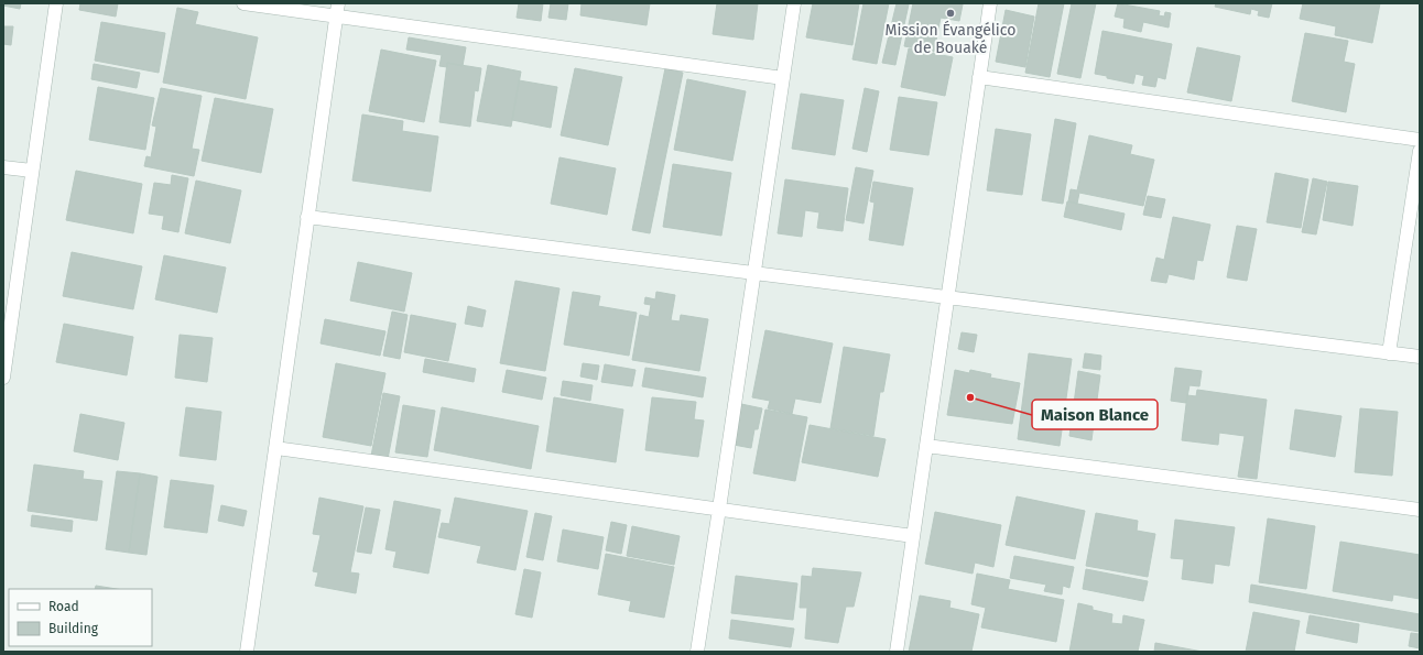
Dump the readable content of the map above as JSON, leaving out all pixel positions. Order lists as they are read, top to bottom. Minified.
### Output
{"places":["Mission Évangélico de Bouaké","Maison Blance"],"legend":["Road","Building"]}
